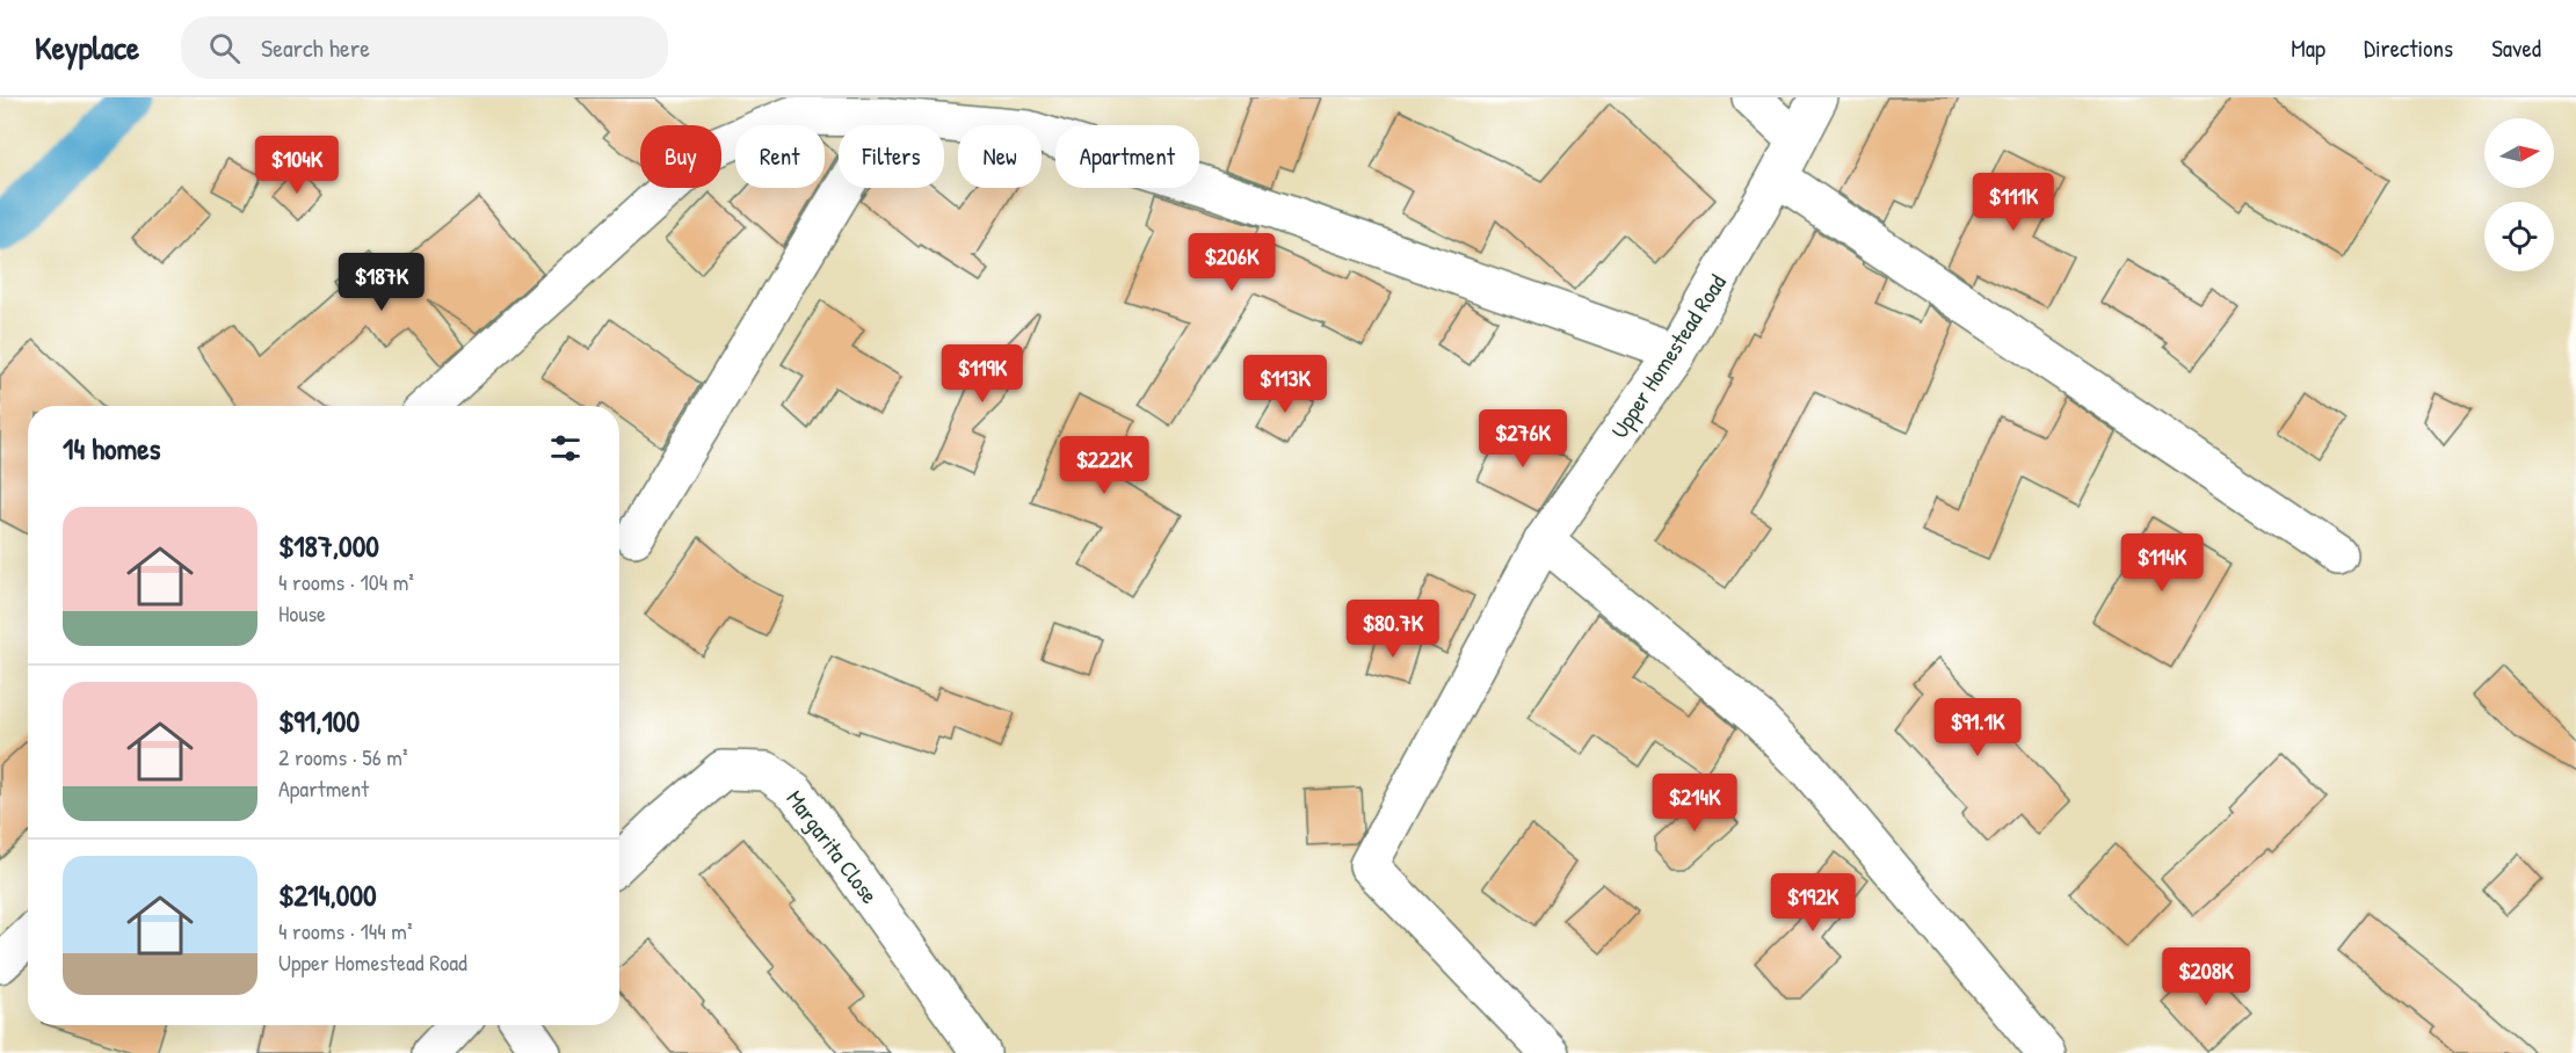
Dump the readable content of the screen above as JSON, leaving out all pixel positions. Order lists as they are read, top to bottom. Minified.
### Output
{"streets":{"street":["Upper Homestead Road","Margarita Close"]},"north":"right","page":{"header":"Keyplace","search":"Search here","nav":["Map","Directions","Saved"],"chip":["Buy","Rent","Filters","New","Apartment"],"price":["$104K","$111K","$206K","$187K","$119K","$113K","$276K","$222K","$114K","$80.7K","$91.1K","$214K","$192K","$208K"],"heading":"14 homes","list":[{"name":"$187,000","note":"4 rooms · 104 m² · House"},{"name":"$91,100","note":"2 rooms · 56 m² · Apartment"},{"name":"$214,000","note":"4 rooms · 144 m² · Upper Homestead Road"}]}}
